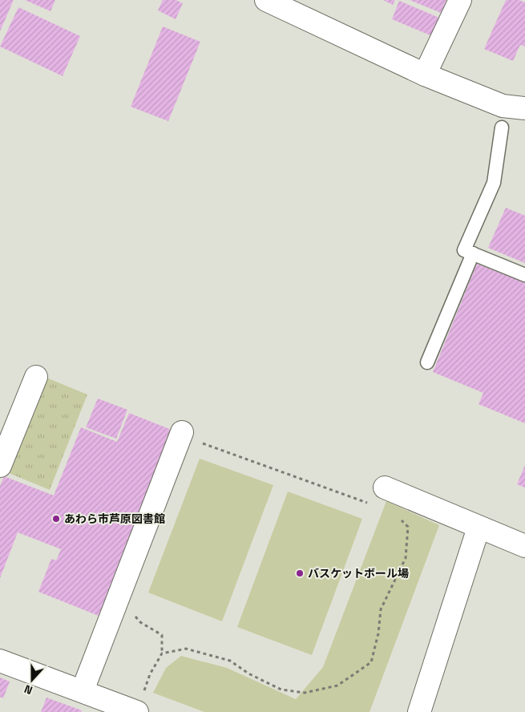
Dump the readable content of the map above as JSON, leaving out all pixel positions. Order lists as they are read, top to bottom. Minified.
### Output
{"places":["あわら市芦原図書館","バスケットボール場"],"north":"bottom"}
